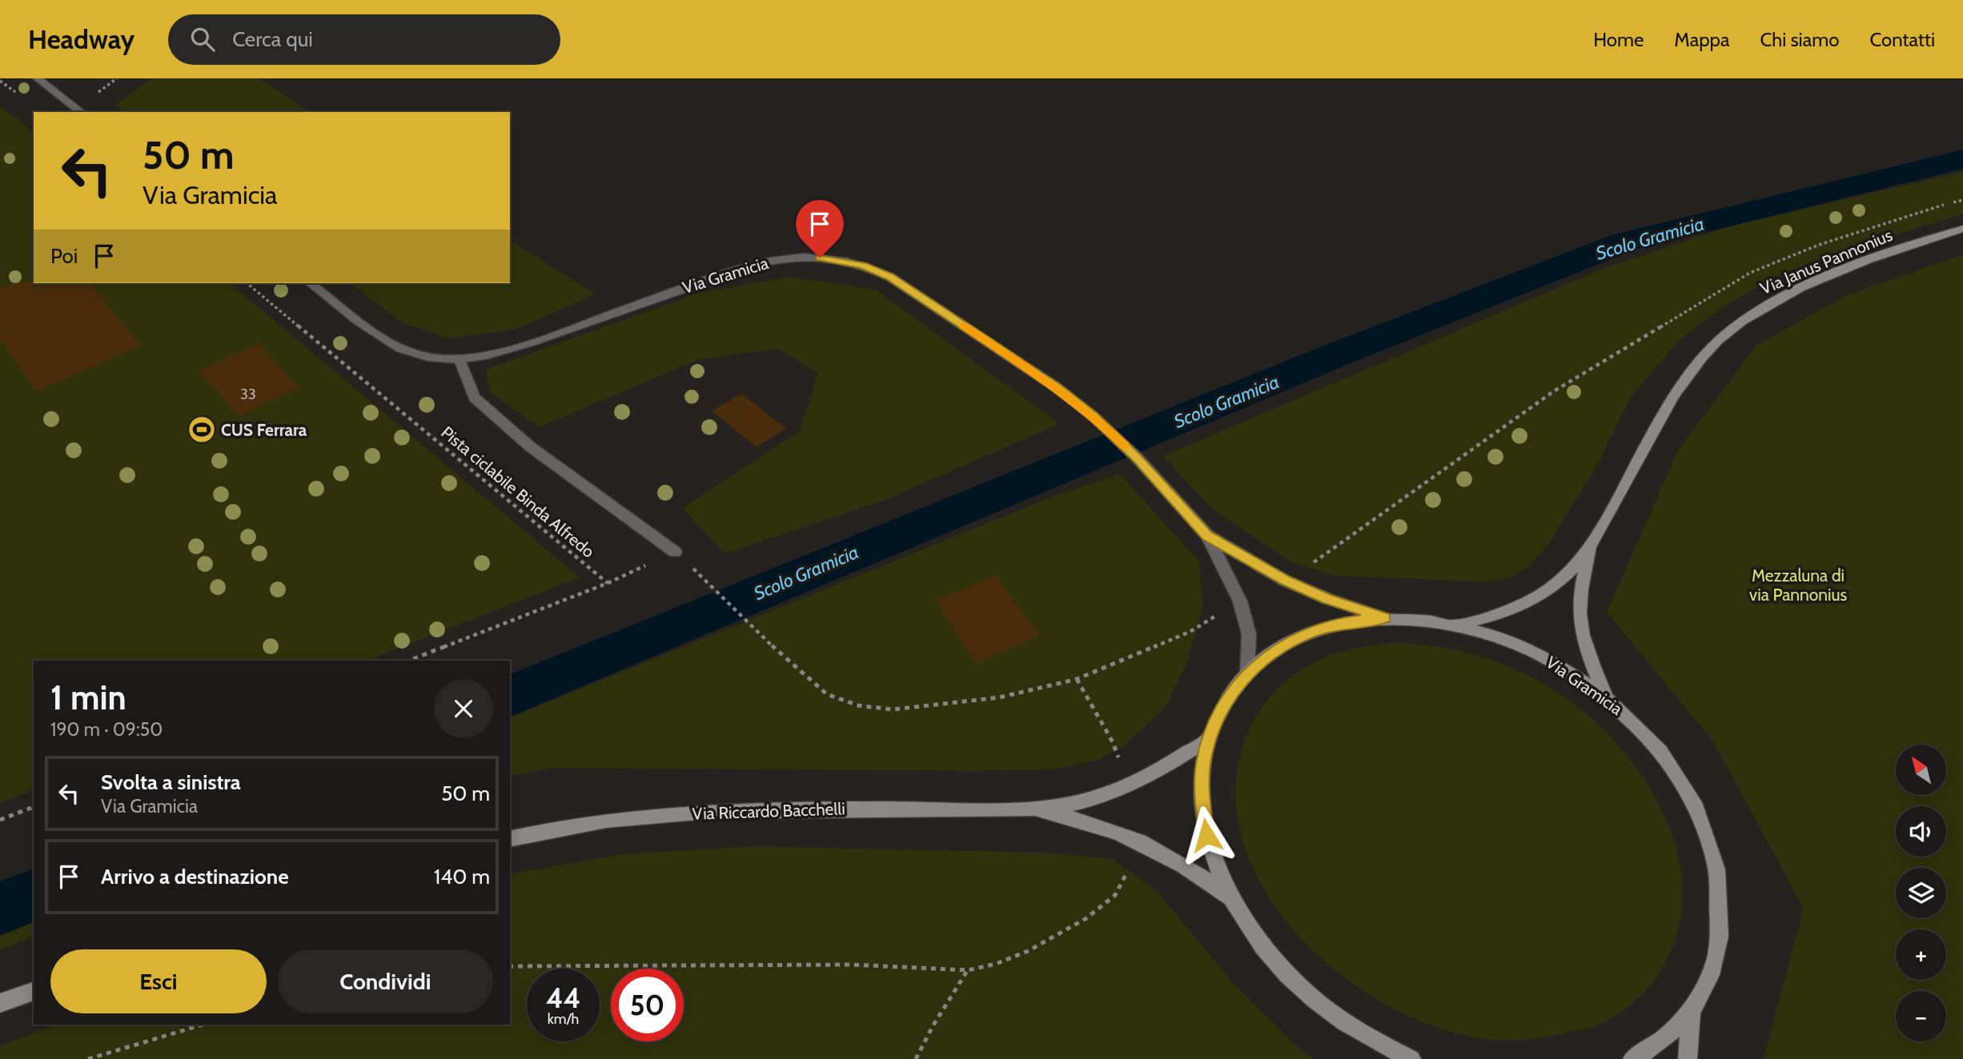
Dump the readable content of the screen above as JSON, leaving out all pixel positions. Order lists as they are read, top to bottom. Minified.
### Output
{"streets":{"main road":["Via Janus Pannonius","Via Gramicia","Via Riccardo Bacchelli"],"path":["Pista ciclabile Binda Alfredo"]},"crossings":[["Via Janus Pannonius","Via Gramicia"],["Via Gramicia","Via Riccardo Bacchelli"]],"water":["Scolo Gramicia"],"parks":["Mezzaluna di via Pannonius"],"places":{"sports":["CUS Ferrara"]},"house_numbers":["33"],"north":"top left","page":{"header":"Headway","search":"Cerca qui","nav":["Home","Mappa","Chi siamo","Contatti"],"turn":["50 m","Via Gramicia"],"then":"Poi","heading":["1 min","190 m · 09:50"],"map_buttons":["+","−"],"list":[{"name":"Svolta a sinistra","note":"Via Gramicia","value":"50 m"},{"name":"Arrivo a destinazione","value":"140 m"}],"buttons":["Esci","Condividi"],"speed":"44 km/h","limit":"50"}}
